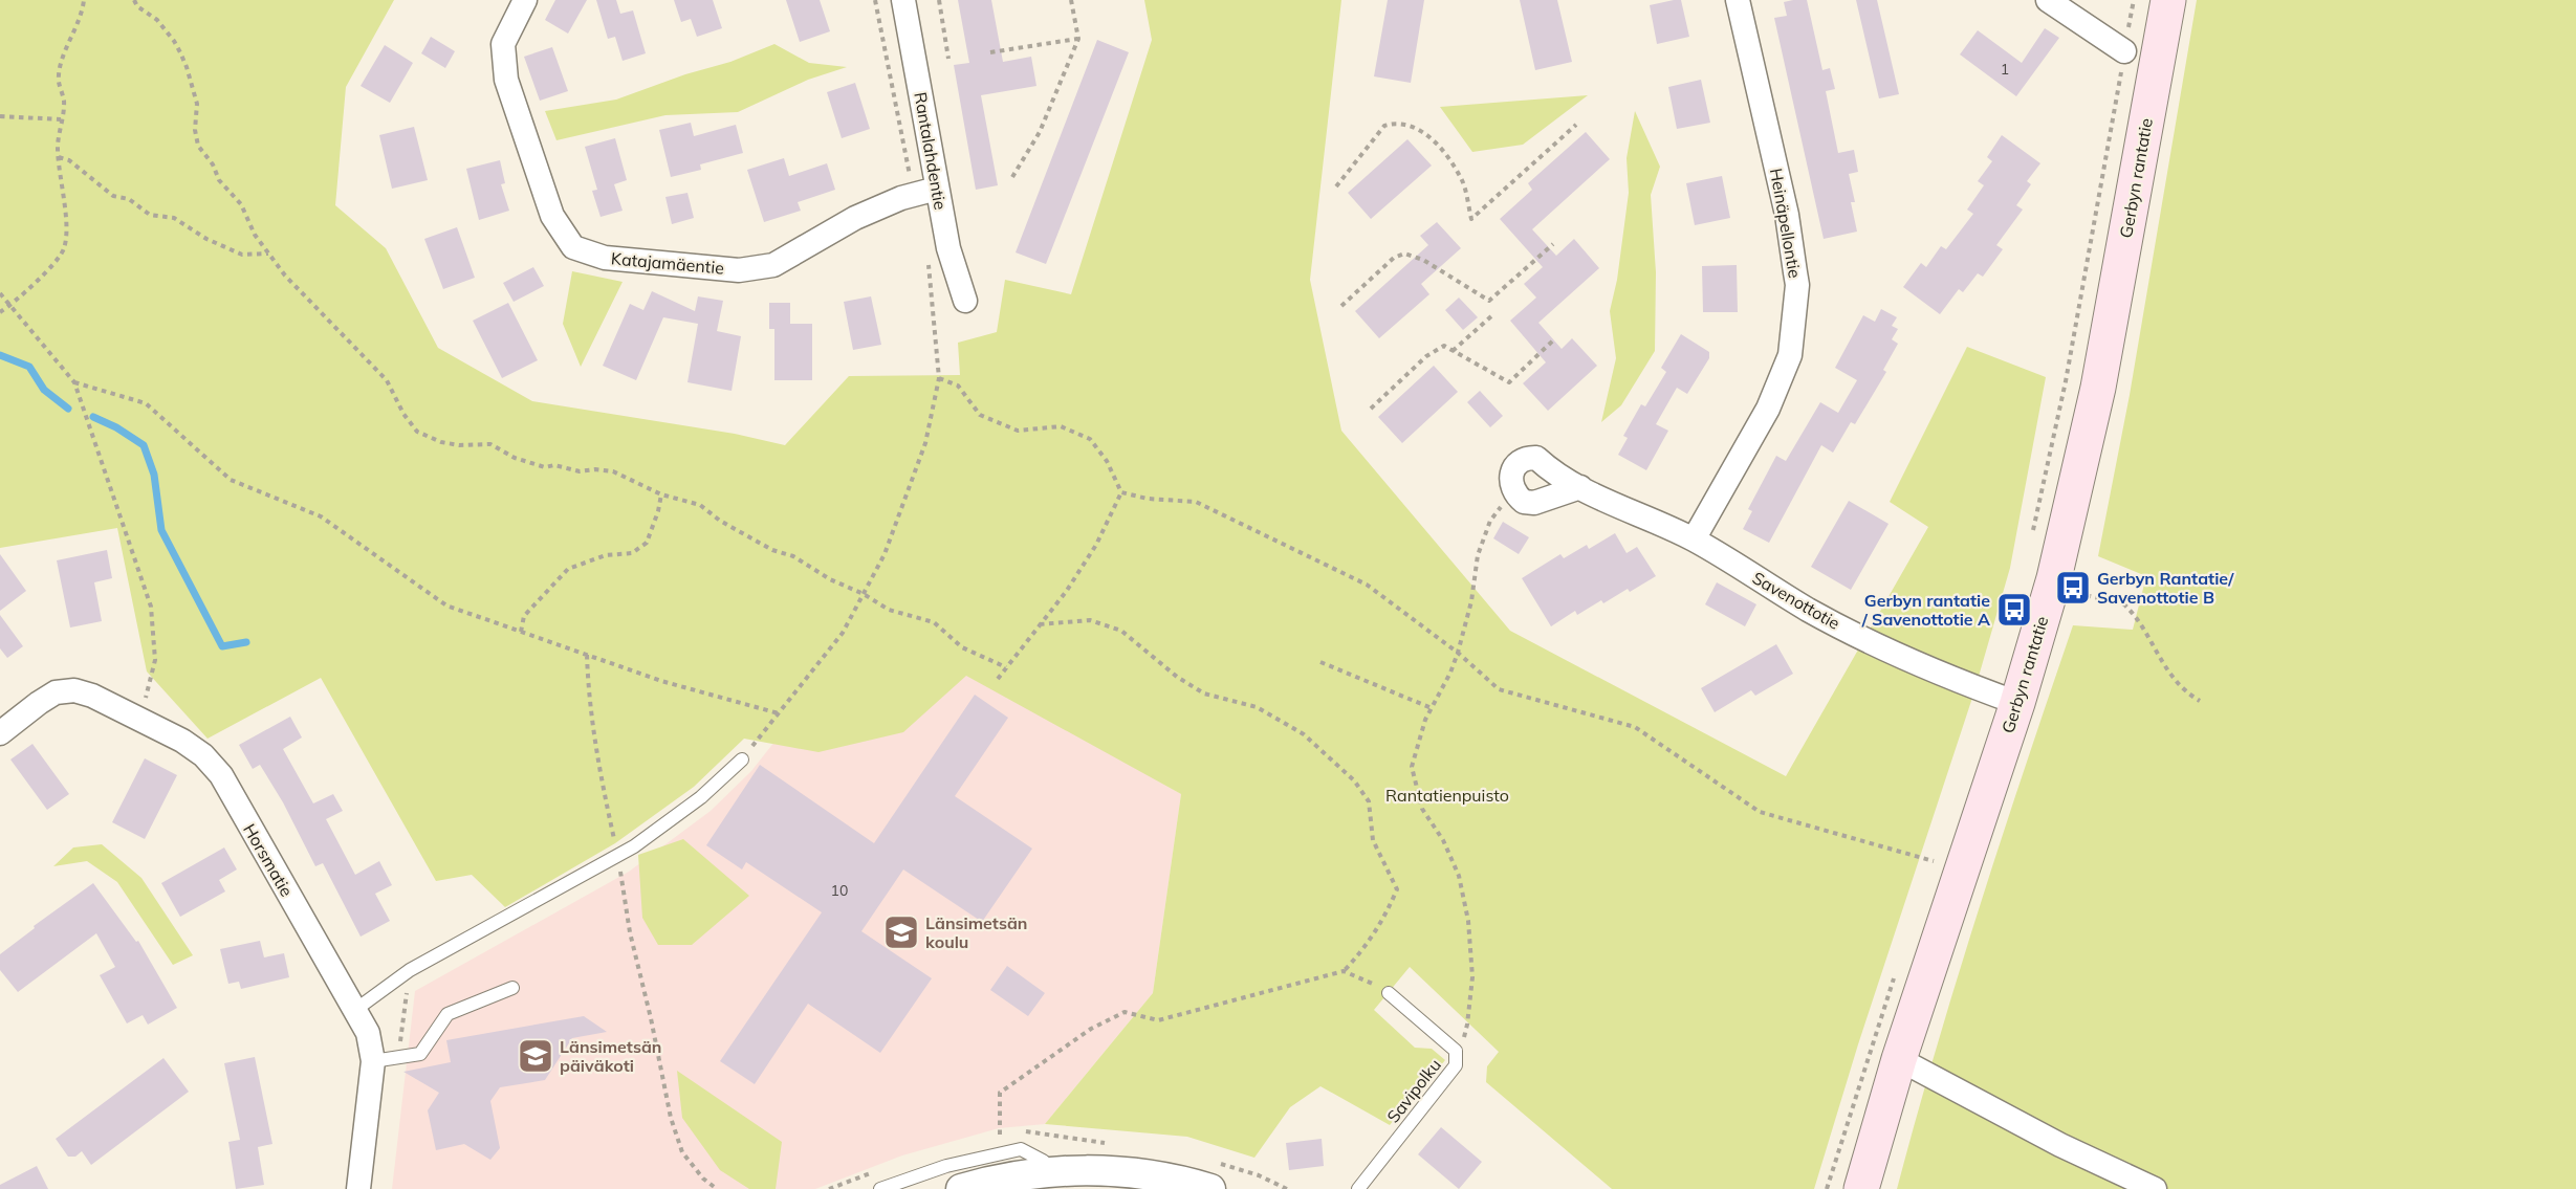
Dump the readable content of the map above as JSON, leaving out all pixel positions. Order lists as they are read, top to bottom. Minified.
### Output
{"streets":{"main road":["Gerbyn rantatie"],"street":["Rantalahdentie","Heinäpellontie","Katajamäentie","Savenottotie","Horsmatie"],"lane":["Savipolku"]},"crossings":[["Rantalahdentie","Katajamäentie"],["Gerbyn rantatie","Savenottotie"],["Heinäpellontie","Savenottotie"]],"parks":["Rantatienpuisto"],"places":{"bus stop":["Gerbyn Rantatie/ Savenottotie B","Gerbyn rantatie / Savenottotie A"],"school or university":["Länsimetsän koulu","Länsimetsän päiväkoti"]},"house_numbers":["1","10"]}
